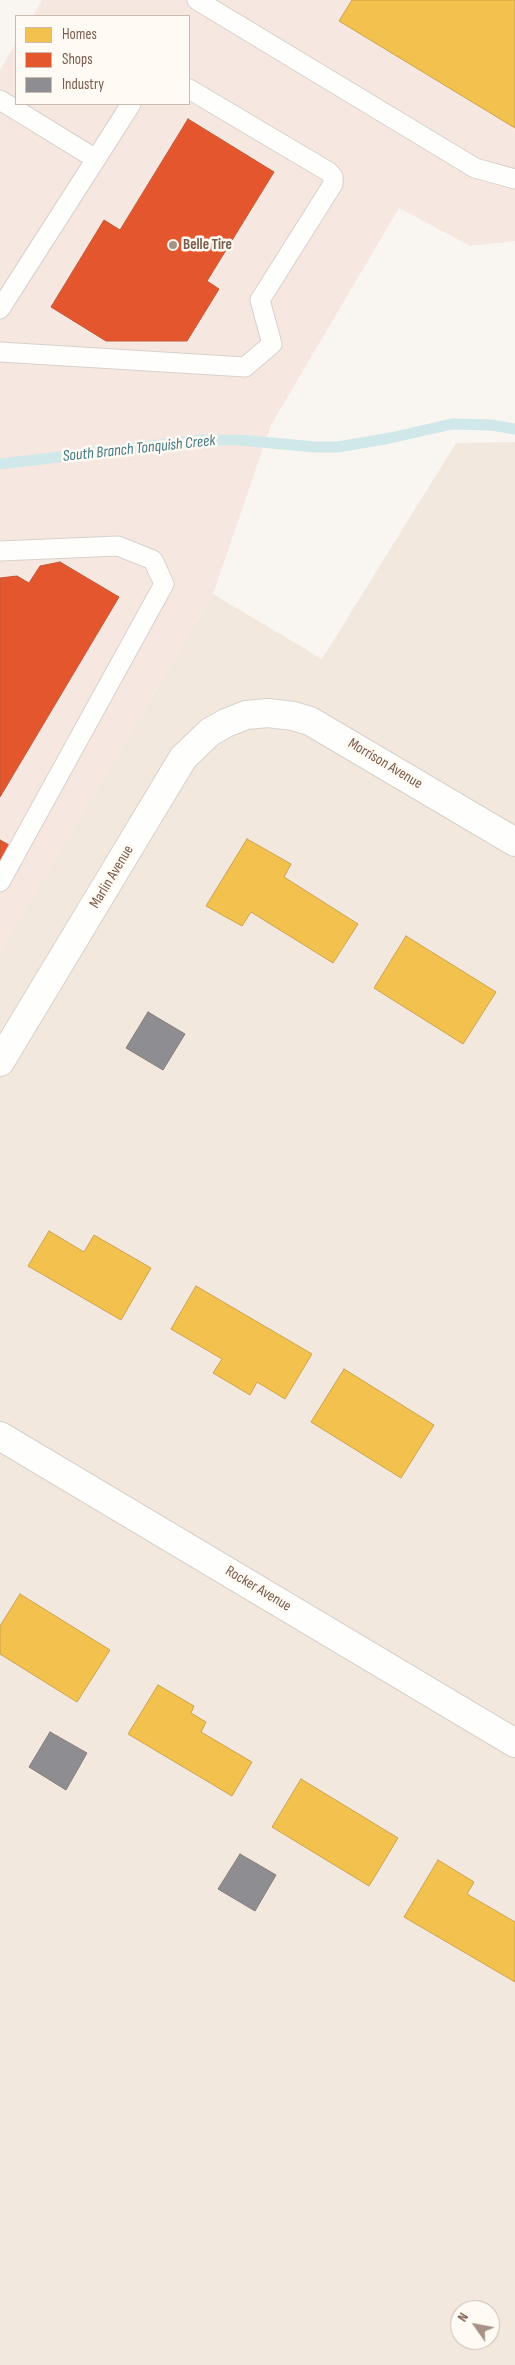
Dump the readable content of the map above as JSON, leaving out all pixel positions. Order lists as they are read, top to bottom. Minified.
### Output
{"streets":{"street":["Morrison Avenue","Marlin Avenue","Rocker Avenue"]},"crossings":[["Morrison Avenue","Marlin Avenue"]],"water":["South Branch Tonquish Creek"],"places":["Belle Tire"],"legend":["Homes","Shops","Industry"],"north":"top left"}
